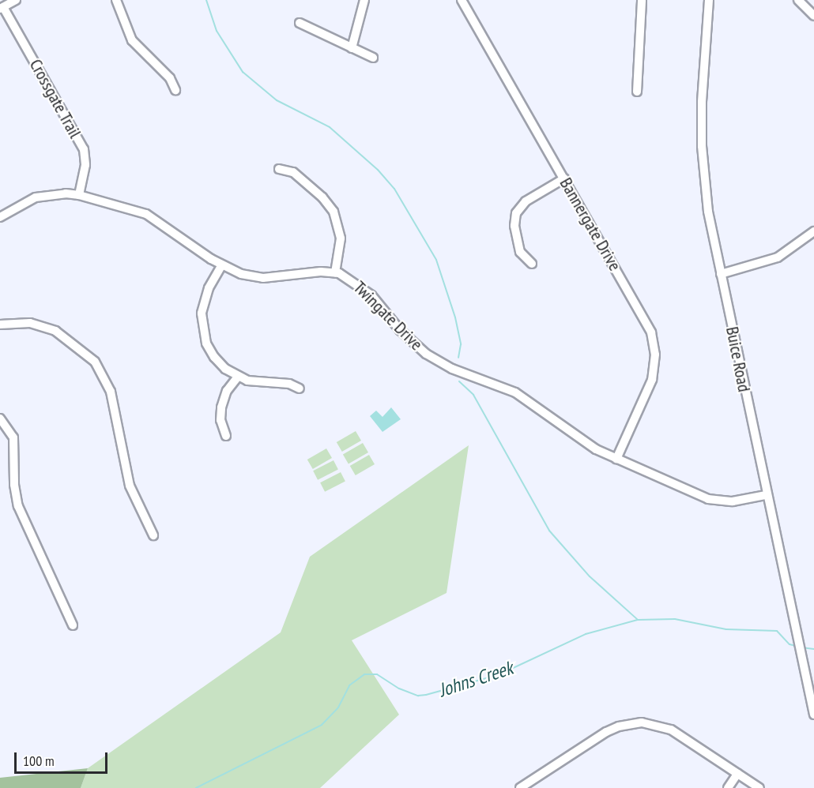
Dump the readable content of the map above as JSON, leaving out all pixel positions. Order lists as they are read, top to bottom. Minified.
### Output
{"streets":{"street":["Crossgate Trail","Bannergate Drive","Twingate Drive","Buice Road"]},"crossings":[["Crossgate Trail","Twingate Drive"],["Bannergate Drive","Twingate Drive"],["Twingate Drive","Buice Road"]],"water":["Johns Creek"],"scale_bar":"100 m"}
